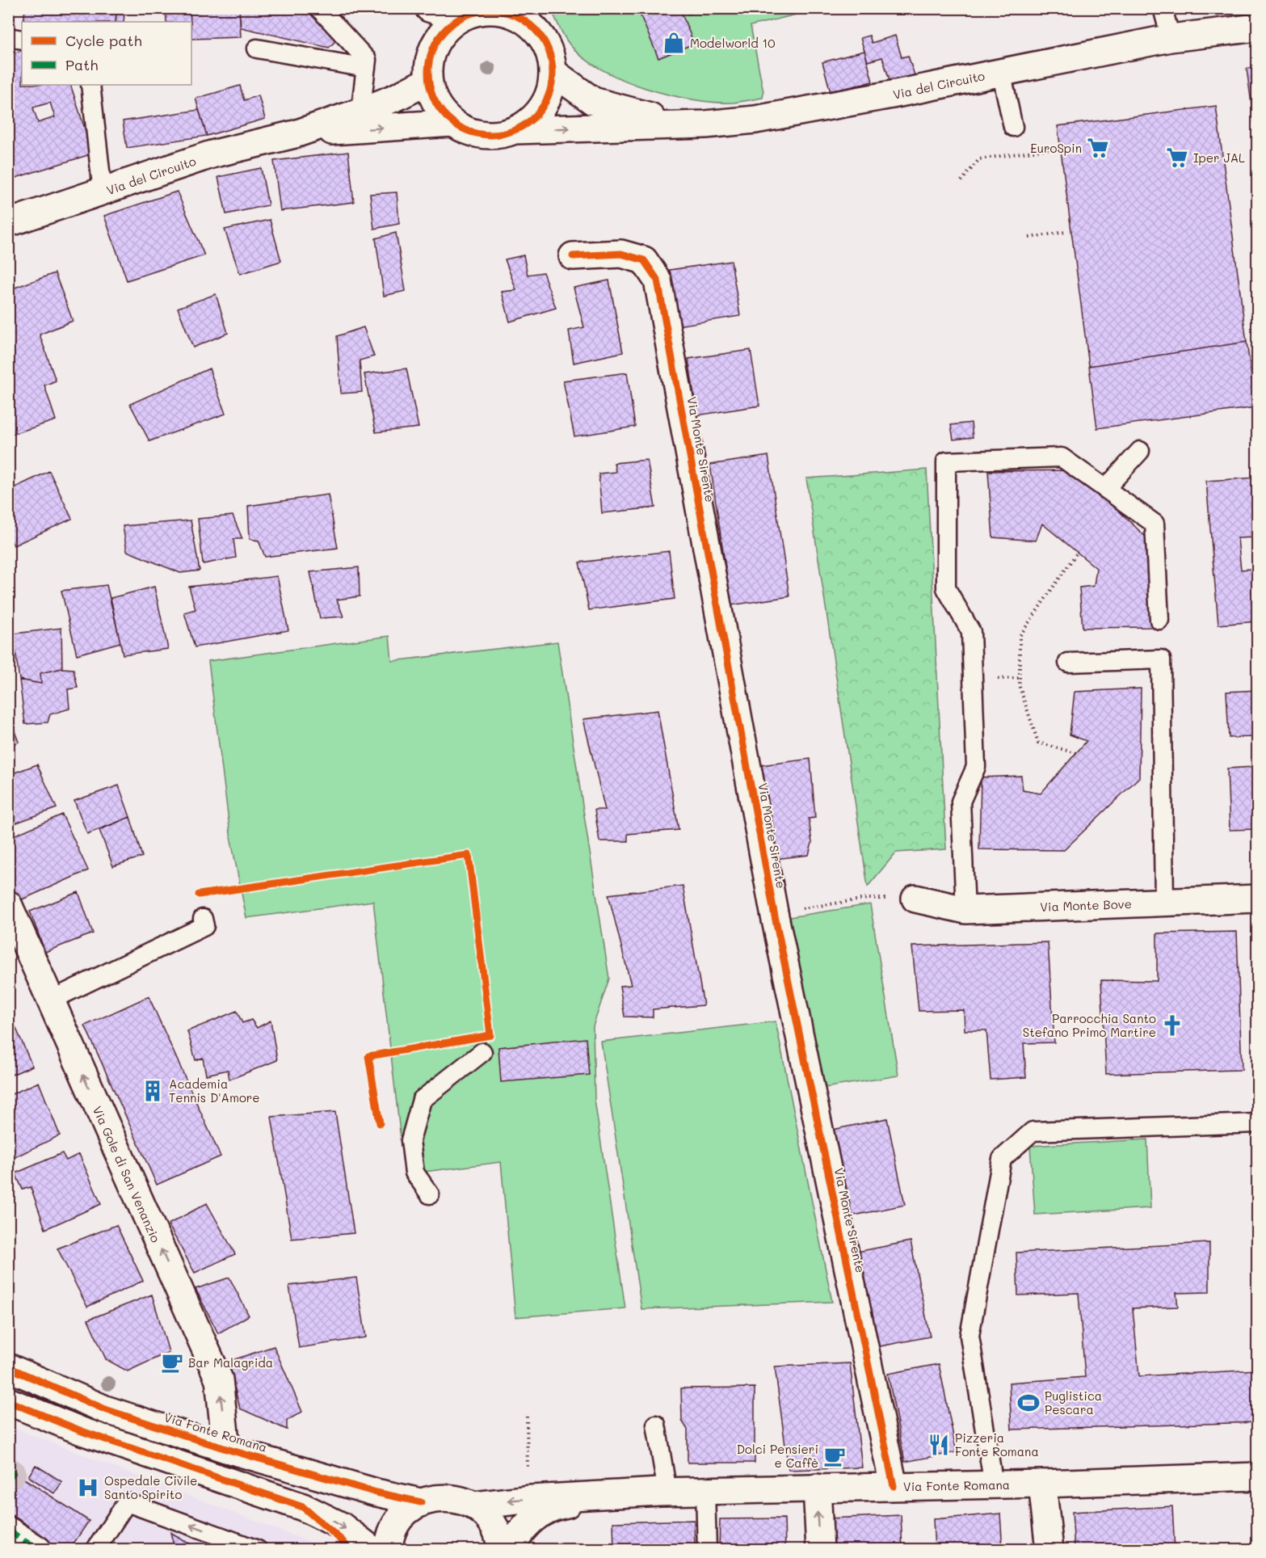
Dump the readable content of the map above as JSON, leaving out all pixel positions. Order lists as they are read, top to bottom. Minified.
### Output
{"streets":{"street":["Via del Circuito","Via Monte Sirente","Via Monte Bove","Via Gole di San Venanzio","Via Fonte Romana"]},"crossings":[["Via Monte Sirente","Via Fonte Romana"],["Via Gole di San Venanzio","Via Fonte Romana"]],"one_way":["Via Gole di San Venanzio"],"places":{"shop":["Modelworld 10"],"supermarket":["EuroSpin","Iper JAL"],"church":["Parrocchia Santo Stefano Primo Martire"],"building":["Academia Tennis D'Amore"],"cafe":["Bar Malagrida","Dolci Pensieri e Caffè"],"sports":["Puglistica Pescara"],"restaurant":["Pizzeria Fonte Romana"],"hospital":["Ospedale Civile Santo Spirito"]},"legend":["Cycle path","Path"]}
